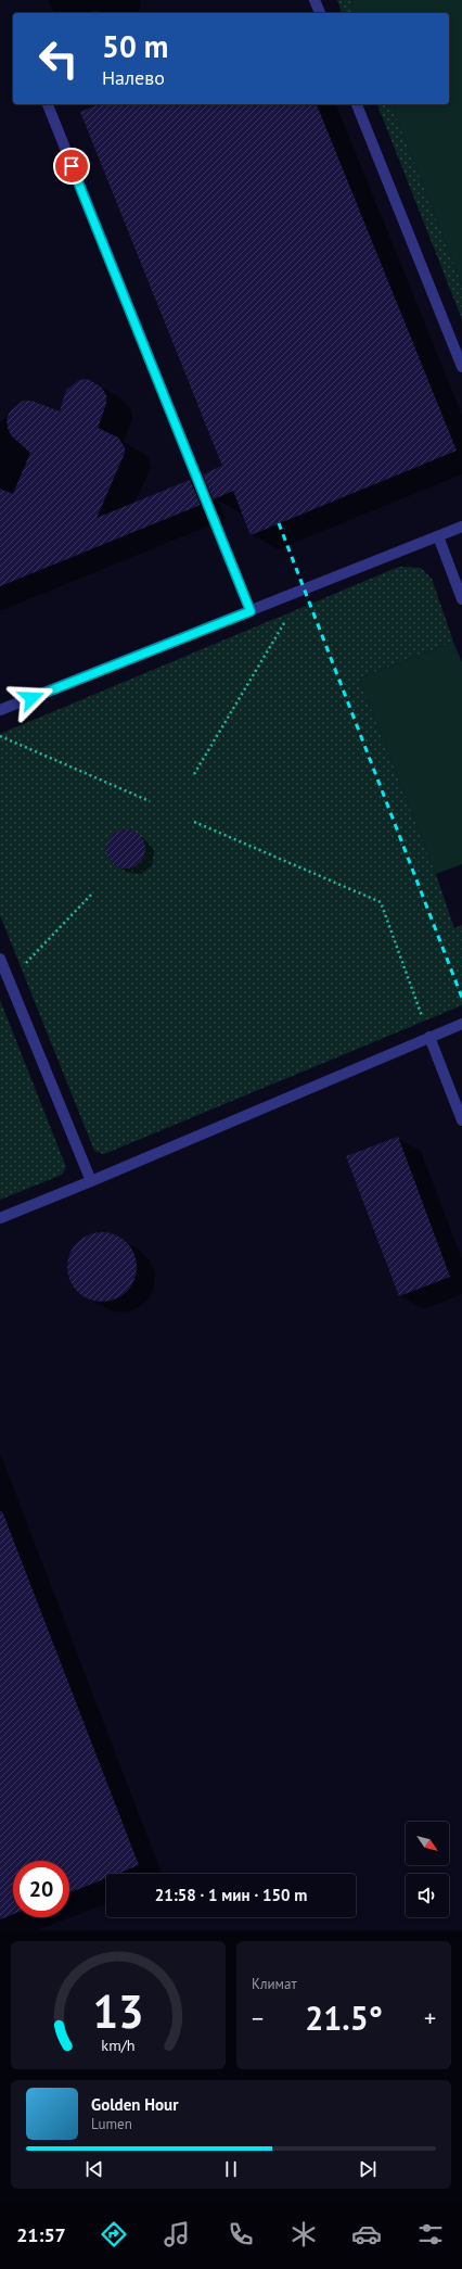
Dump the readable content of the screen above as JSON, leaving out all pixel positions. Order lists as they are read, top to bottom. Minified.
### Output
{"north":"bottom right","page":{"turn":["50 m","Налево"],"limit":"20","trip":"21:58 · 1 мин · 150 m","tile":"Климат","heat":["−","21.5°","+"],"song":["Golden Hour","Lumen"],"tabs":"21:57","gauge":["13","km/h"]}}
